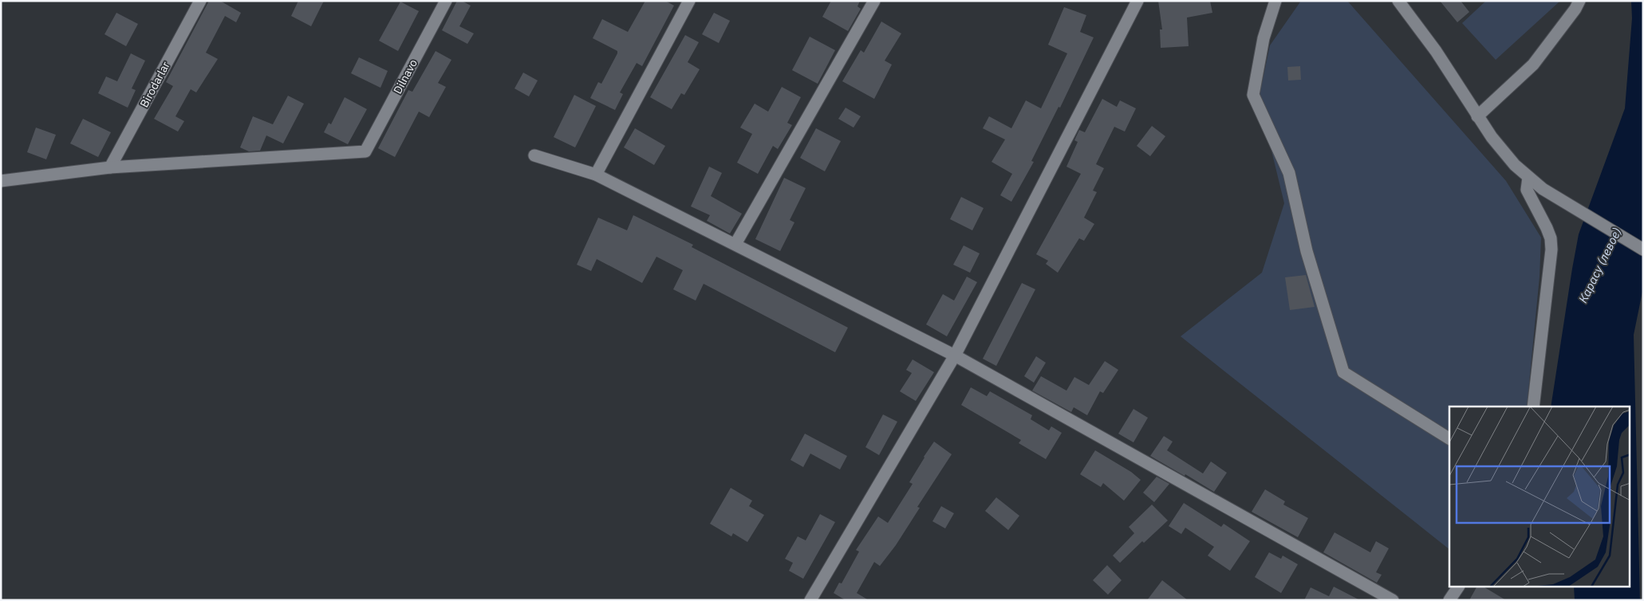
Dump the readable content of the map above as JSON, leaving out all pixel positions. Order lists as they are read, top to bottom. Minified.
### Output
{"streets":{"street":["Dilnavo","Birodarlar"]},"crossings":[["Dilnavo","Birodarlar"]],"water":["Карасу (левое)"]}
